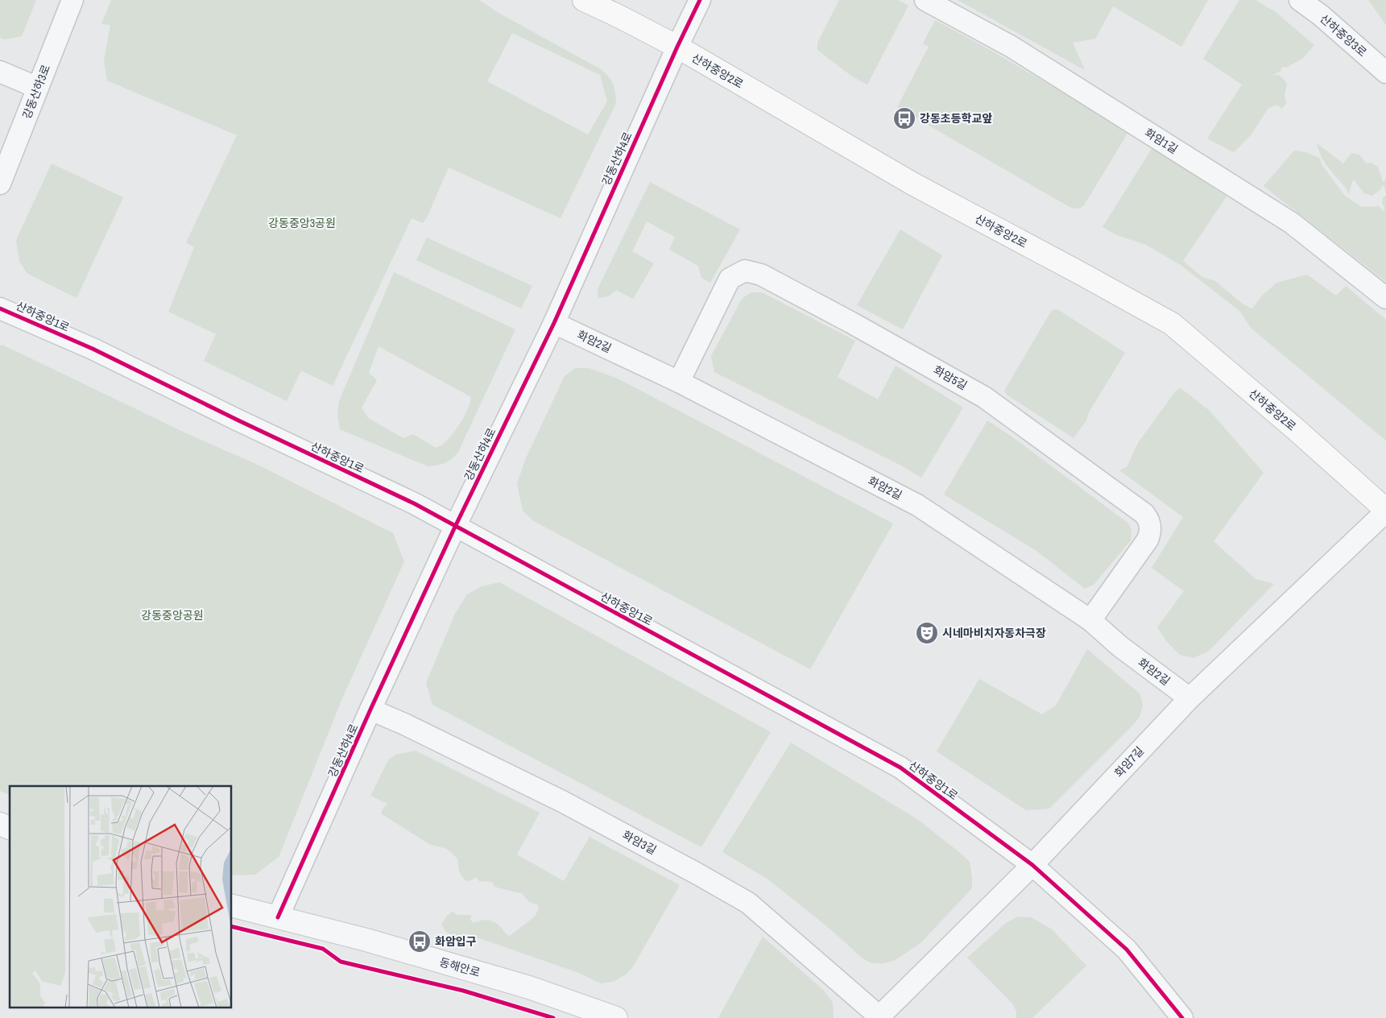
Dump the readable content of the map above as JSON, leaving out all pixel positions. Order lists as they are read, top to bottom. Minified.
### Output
{"streets":{"main road":["산하중앙2로"],"street":["산하중앙3로","강동산하3로","화암1길","강동산하4로","산하중앙1로","화암2길","화암5길","화암7길","화암3길","동해안로"]},"crossings":[["산하중앙2로","강동산하4로"],["산하중앙2로","화암7길"],["강동산하4로","산하중앙1로"],["강동산하4로","화암2길"],["강동산하4로","화암3길"],["강동산하4로","동해안로"],["산하중앙1로","화암7길"],["화암2길","화암5길"],["화암2길","화암7길"],["화암7길","화암3길"]],"parks":["강동중앙3공원","강동중앙공원"],"places":{"bus stop":["강동초등학교앞","화암입구"],"theatre":["시네마비치자동차극장"]}}
